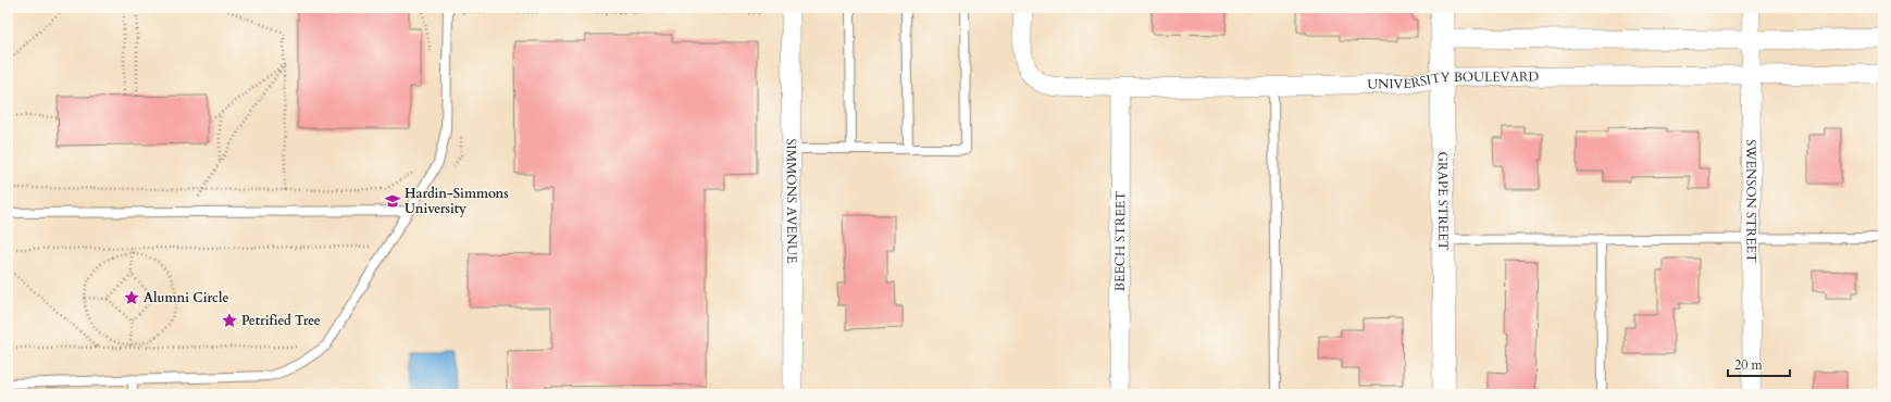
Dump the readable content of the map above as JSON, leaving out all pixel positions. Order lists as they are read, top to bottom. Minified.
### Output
{"streets":{"street":["UNIVERSITY BOULEVARD","SIMMONS AVENUE","GRAPE STREET","SWENSON STREET","BEECH STREET"]},"crossings":[["UNIVERSITY BOULEVARD","GRAPE STREET"],["UNIVERSITY BOULEVARD","SWENSON STREET"],["UNIVERSITY BOULEVARD","BEECH STREET"]],"places":{"school or university":["Hardin-Simmons University"],"place":["Alumni Circle","Petrified Tree"]},"scale_bar":"20 m"}
